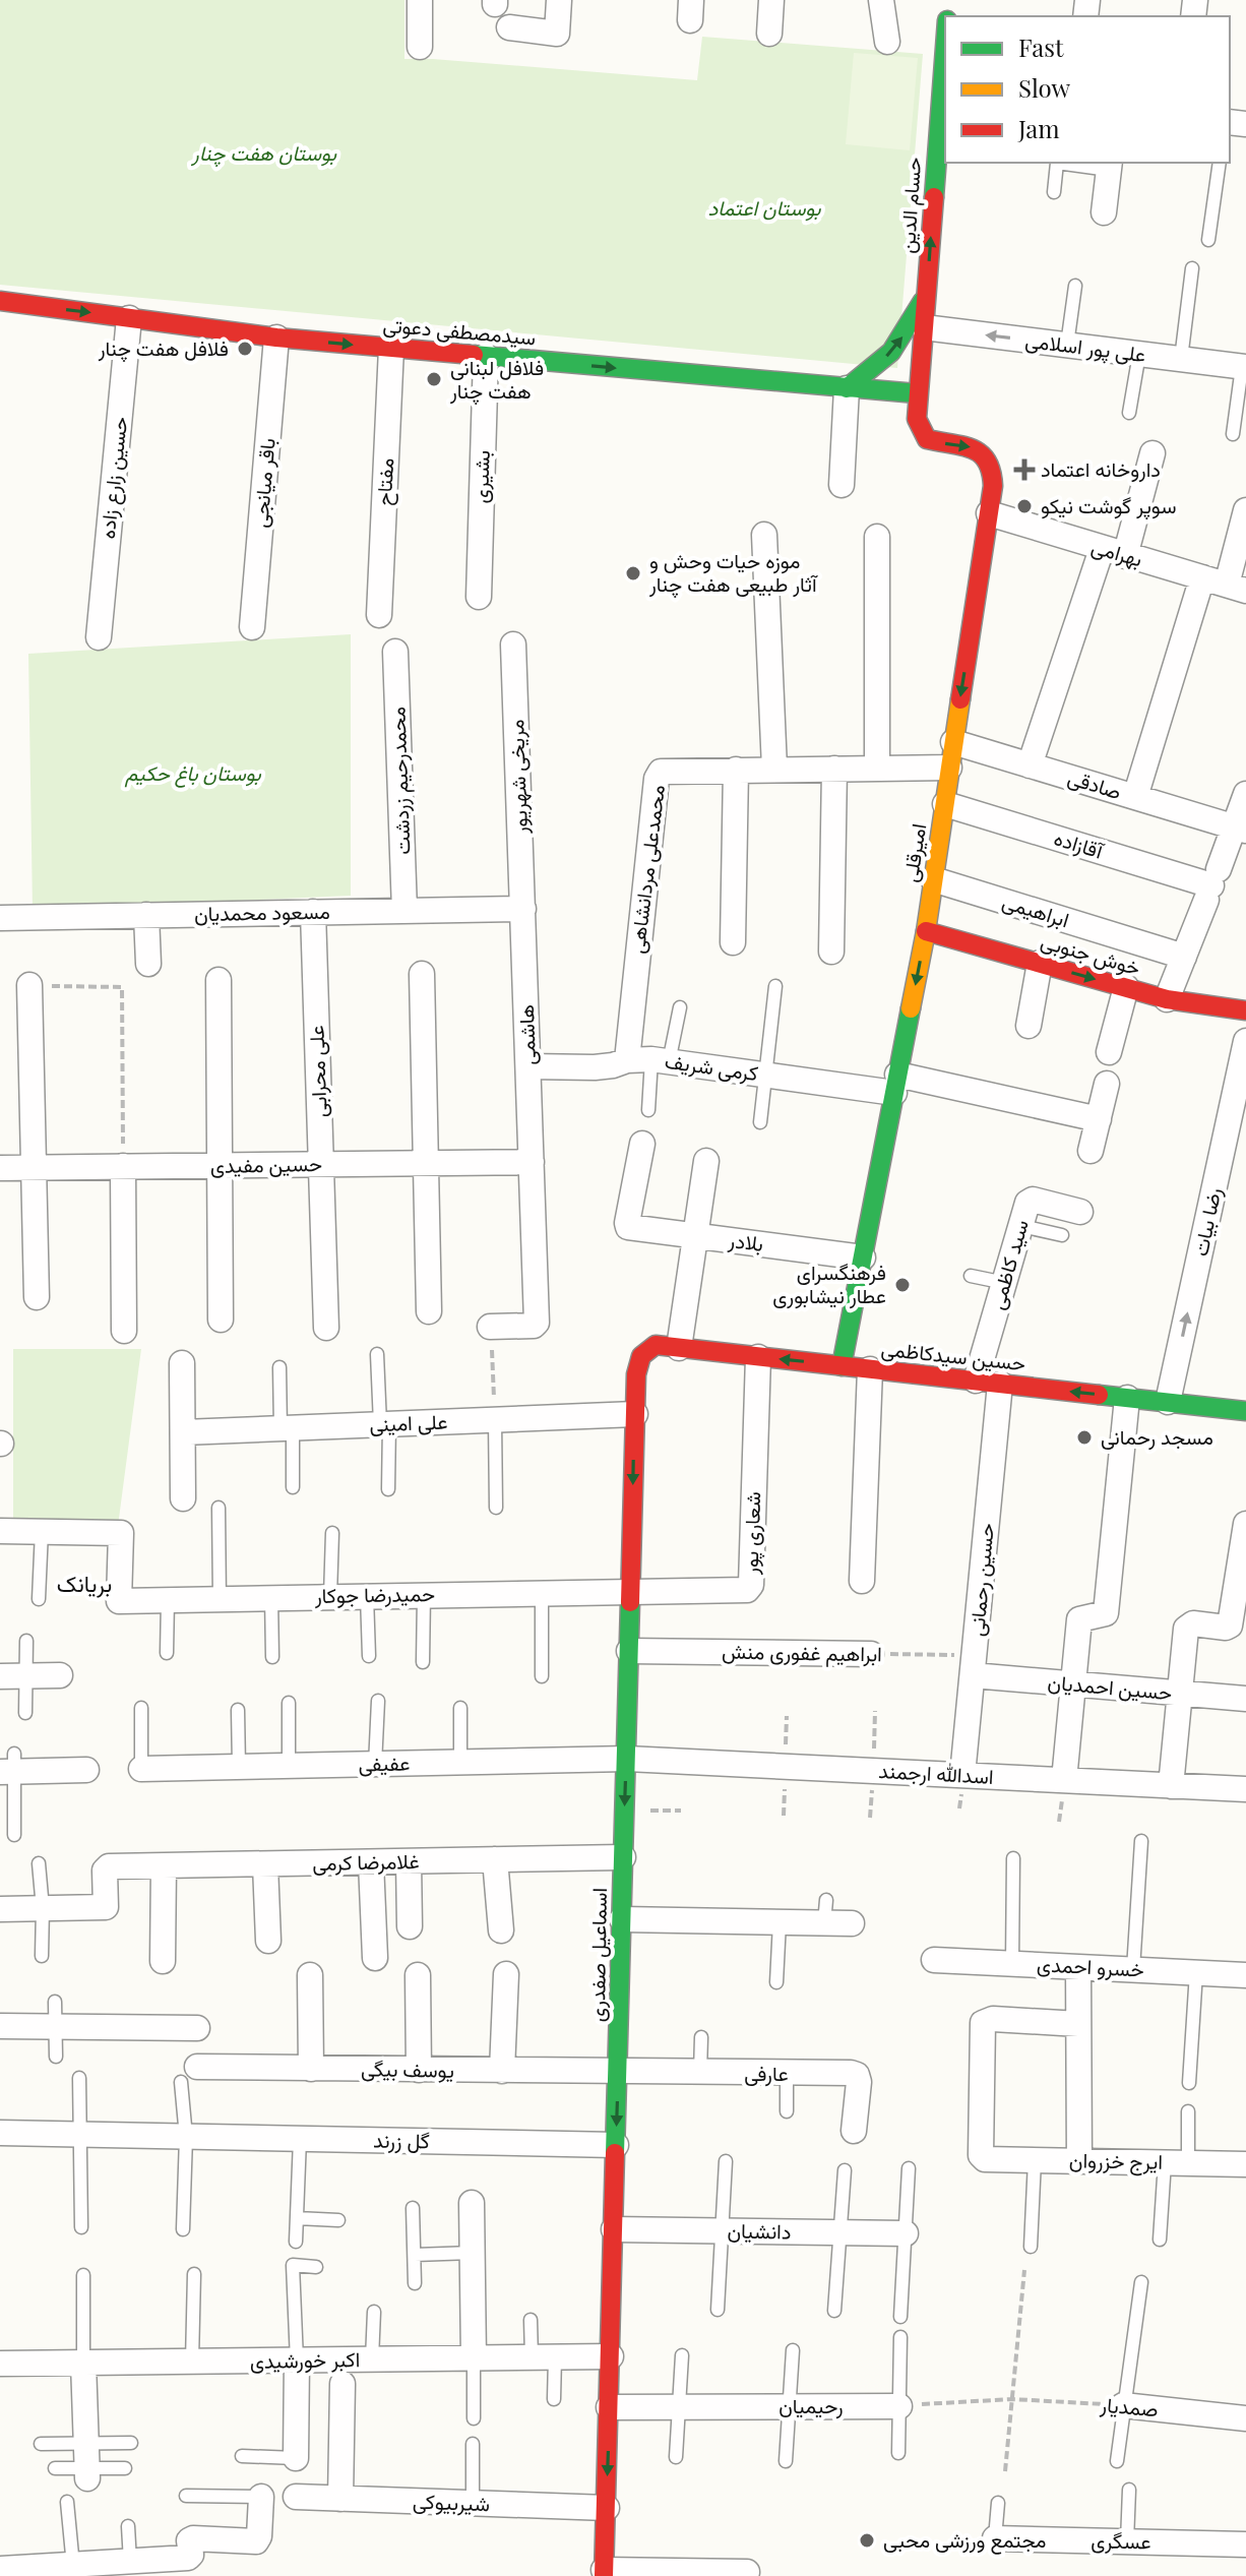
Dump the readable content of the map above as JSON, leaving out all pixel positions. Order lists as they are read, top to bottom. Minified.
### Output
{"streets":{"main road":["حسام الدین","سیدمصطفی دعوتی","امیرقلی","خوش جنوبی","حسین سیدکاظمی","اسماعیل صفدری"],"street":["علی پور اسلامی","بشیری","حسین زارع زاده","مفتاح","باقر میانجی","بهرامی","مریخی شهریور","محمدرحیم زردشت","صادقی","آقازاده","محمدعلی مردانشاهی","ابراهیمی","مسعود محمدیان","هاشمی","کرمی شریف","علی محرابی","حسین مفیدی","رضا بیات","بلادر","سید کاظمی","علی امینی","شعاری پور","حسین رحمانی","حمیدرضا جوکار","ابراهیم غفوری منش","حسین احمدیان","عفیفی","اسدالله ارجمند","غلامرضا کرمی","خسرو احمدی","یوسف بیگی","عارفی","گل زرند","ایرج خزروان","دانشیان","اکبر خورشیدی","رحیمیان","صمدیار","شیربیوکی","عسگری"]},"crossings":[["حسام الدین","سیدمصطفی دعوتی"],["حسام الدین","علی پور اسلامی"],["حسام الدین","امیرقلی"],["سیدمصطفی دعوتی","بشیری"],["سیدمصطفی دعوتی","حسین زارع زاده"],["سیدمصطفی دعوتی","مفتاح"],["سیدمصطفی دعوتی","باقر میانجی"],["سیدمصطفی دعوتی","امیرقلی"],["بهرامی","امیرقلی"],["مریخی شهریور","مسعود محمدیان"],["مریخی شهریور","هاشمی"],["محمدرحیم زردشت","مسعود محمدیان"],["صادقی","امیرقلی"],["آقازاده","امیرقلی"],["امیرقلی","محمدعلی مردانشاهی"],["امیرقلی","ابراهیمی"],["امیرقلی","خوش جنوبی"],["امیرقلی","کرمی شریف"],["امیرقلی","بلادر"],["امیرقلی","حسین سیدکاظمی"],["محمدعلی مردانشاهی","کرمی شریف"],["مسعود محمدیان","هاشمی"],["مسعود محمدیان","علی محرابی"],["هاشمی","کرمی شریف"],["هاشمی","حسین مفیدی"],["علی محرابی","حسین مفیدی"],["رضا بیات","حسین سیدکاظمی"],["سید کاظمی","حسین سیدکاظمی"],["حسین سیدکاظمی","شعاری پور"],["حسین سیدکاظمی","حسین رحمانی"],["حسین سیدکاظمی","اسماعیل صفدری"],["علی امینی","اسماعیل صفدری"],["شعاری پور","حمیدرضا جوکار"],["شعاری پور","اسماعیل صفدری"],["حسین رحمانی","ابراهیم غفوری منش"],["حسین رحمانی","حسین احمدیان"],["حسین رحمانی","اسدالله ارجمند"],["حمیدرضا جوکار","اسماعیل صفدری"],["ابراهیم غفوری منش","حسین احمدیان"],["ابراهیم غفوری منش","اسماعیل صفدری"],["عفیفی","اسدالله ارجمند"],["عفیفی","اسماعیل صفدری"],["اسدالله ارجمند","اسماعیل صفدری"],["غلامرضا کرمی","اسماعیل صفدری"],["اسماعیل صفدری","یوسف بیگی"],["اسماعیل صفدری","عارفی"],["اسماعیل صفدری","گل زرند"],["اسماعیل صفدری","دانشیان"],["اسماعیل صفدری","اکبر خورشیدی"],["اسماعیل صفدری","رحیمیان"],["اسماعیل صفدری","شیربیوکی"],["یوسف بیگی","عارفی"]],"one_way":["حسام الدین","سیدمصطفی دعوتی","علی پور اسلامی","امیرقلی","حسین سیدکاظمی","اسماعیل صفدری"],"districts":["بریانک"],"parks":["بوستان هفت چنار","بوستان اعتماد","بوستان باغ حکیم"],"places":{"other":["فلافل هفت چنار","فلافل لبنانی هفت چنار","سوپر گوشت نیکو","موزه حیات وحش و آثار طبیعی هفت چنار","فرهنگسرای عطار نیشابوری","مسجد رحمانی","مجتمع ورزشی محبی"],"health":["داروخانه اعتماد"]},"legend":["Fast","Slow","Jam"]}
